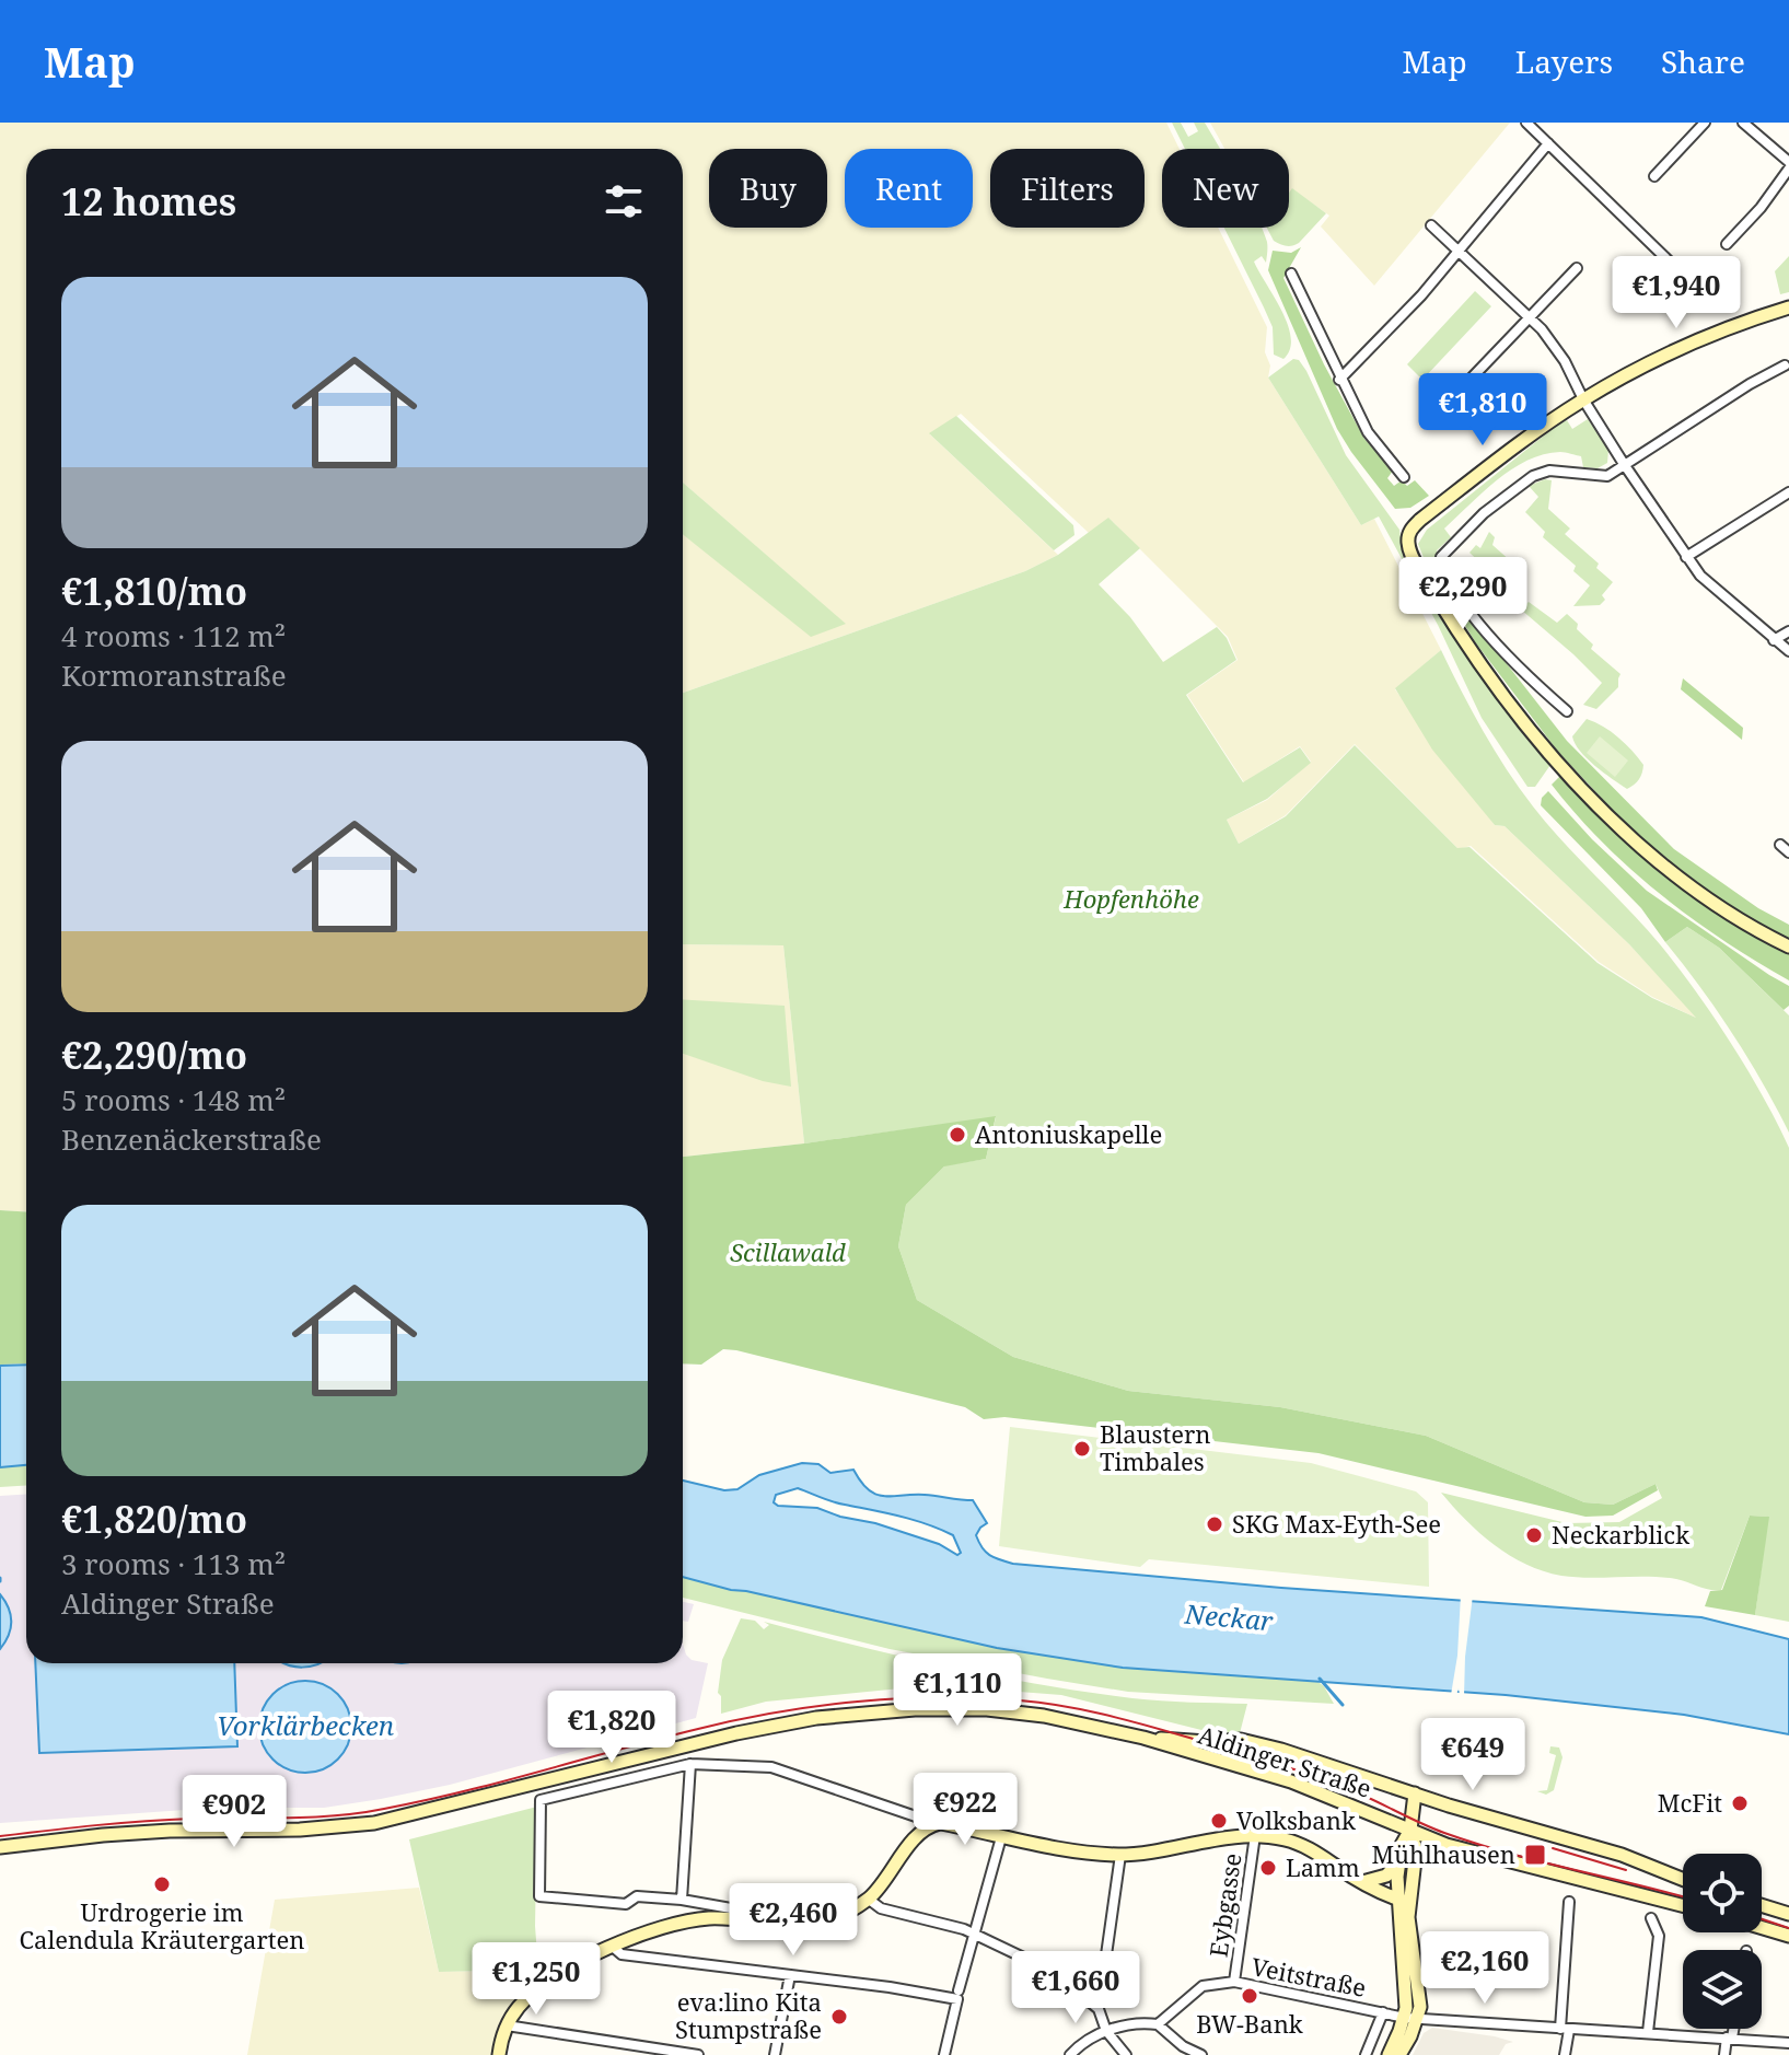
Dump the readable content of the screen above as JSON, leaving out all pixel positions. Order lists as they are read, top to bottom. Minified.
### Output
{"streets":{"main road":["Aldinger Straße"],"street":["Eybgasse","Veitstraße"]},"crossings":[["Eybgasse","Veitstraße"]],"water":["Neckar","Vorklärbecken"],"parks":["Hopfenhöhe","Scillawald"],"places":{"other":["Antoniuskapelle","Blaustern Timbales","SKG Max-Eyth-See","Neckarblick","McFit","Volksbank","Lamm","Urdrogerie im Calendula Kräutergarten","BW-Bank","eva:lino Kita Stumpstraße"],"transit":["Mühlhausen"]},"page":{"header":"Map","nav":["Map","Layers","Share"],"chip":["Buy","Rent","Filters","New"],"heading":"12 homes","list":[{"name":"€1,810/mo","note":"4 rooms · 112 m² · Kormoranstraße"},{"name":"€2,290/mo","note":"5 rooms · 148 m² · Benzenäckerstraße"},{"name":"€1,820/mo","note":"3 rooms · 113 m² · Aldinger Straße"}],"price":["€1,940","€1,810","€2,290","€1,110","€1,820","€649","€922","€902","€2,460","€2,160","€1,250","€1,660"]}}
